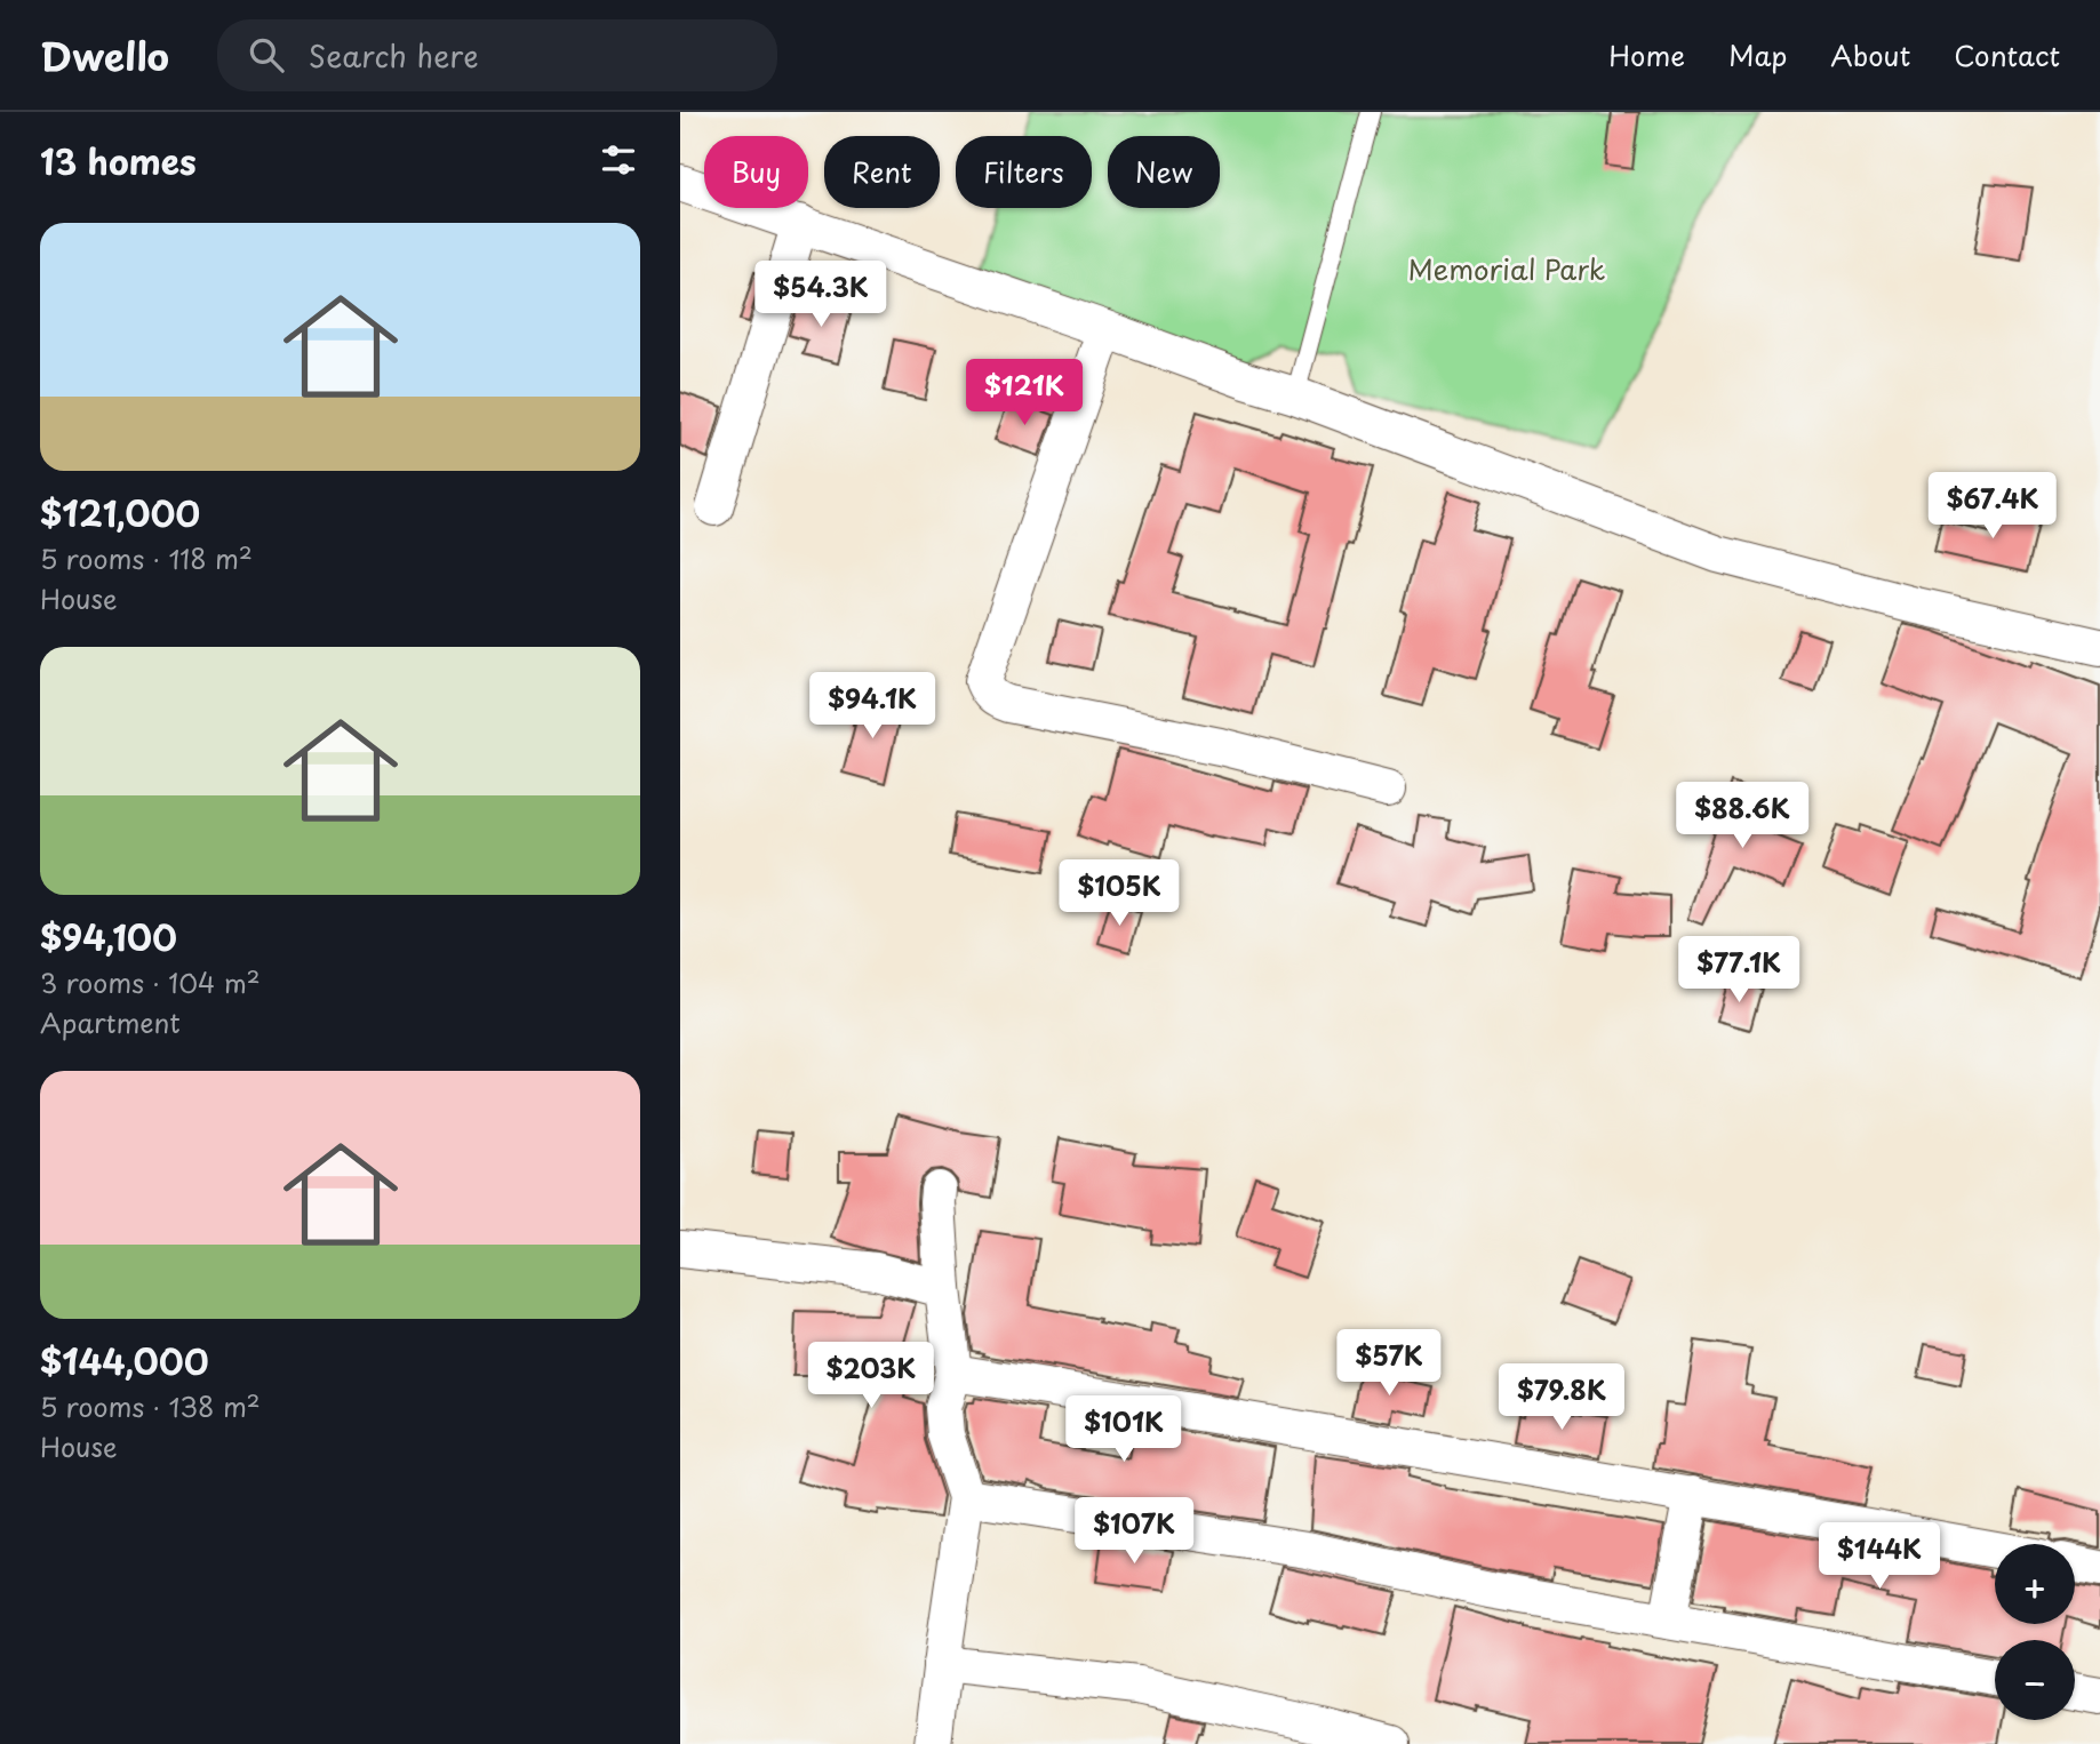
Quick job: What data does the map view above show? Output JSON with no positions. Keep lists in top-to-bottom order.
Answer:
{
  "parks": ["Memorial Park"],
  "page": {
    "header": "Dwello",
    "search": "Search here",
    "nav": [
      "Home",
      "Map",
      "About",
      "Contact"
    ],
    "heading": "13 homes",
    "chip": [
      "Buy",
      "Rent",
      "Filters",
      "New"
    ],
    "list": [
      {
        "name": "$121,000",
        "note": "5 rooms · 118 m² · House"
      },
      {
        "name": "$94,100",
        "note": "3 rooms · 104 m² · Apartment"
      },
      {
        "name": "$144,000",
        "note": "5 rooms · 138 m² · House"
      }
    ],
    "price": [
      "$54.3K",
      "$121K",
      "$67.4K",
      "$94.1K",
      "$88.6K",
      "$105K",
      "$77.1K",
      "$57K",
      "$203K",
      "$79.8K",
      "$101K",
      "$107K",
      "$144K"
    ],
    "map_buttons": ["+", "−"]
  }
}
